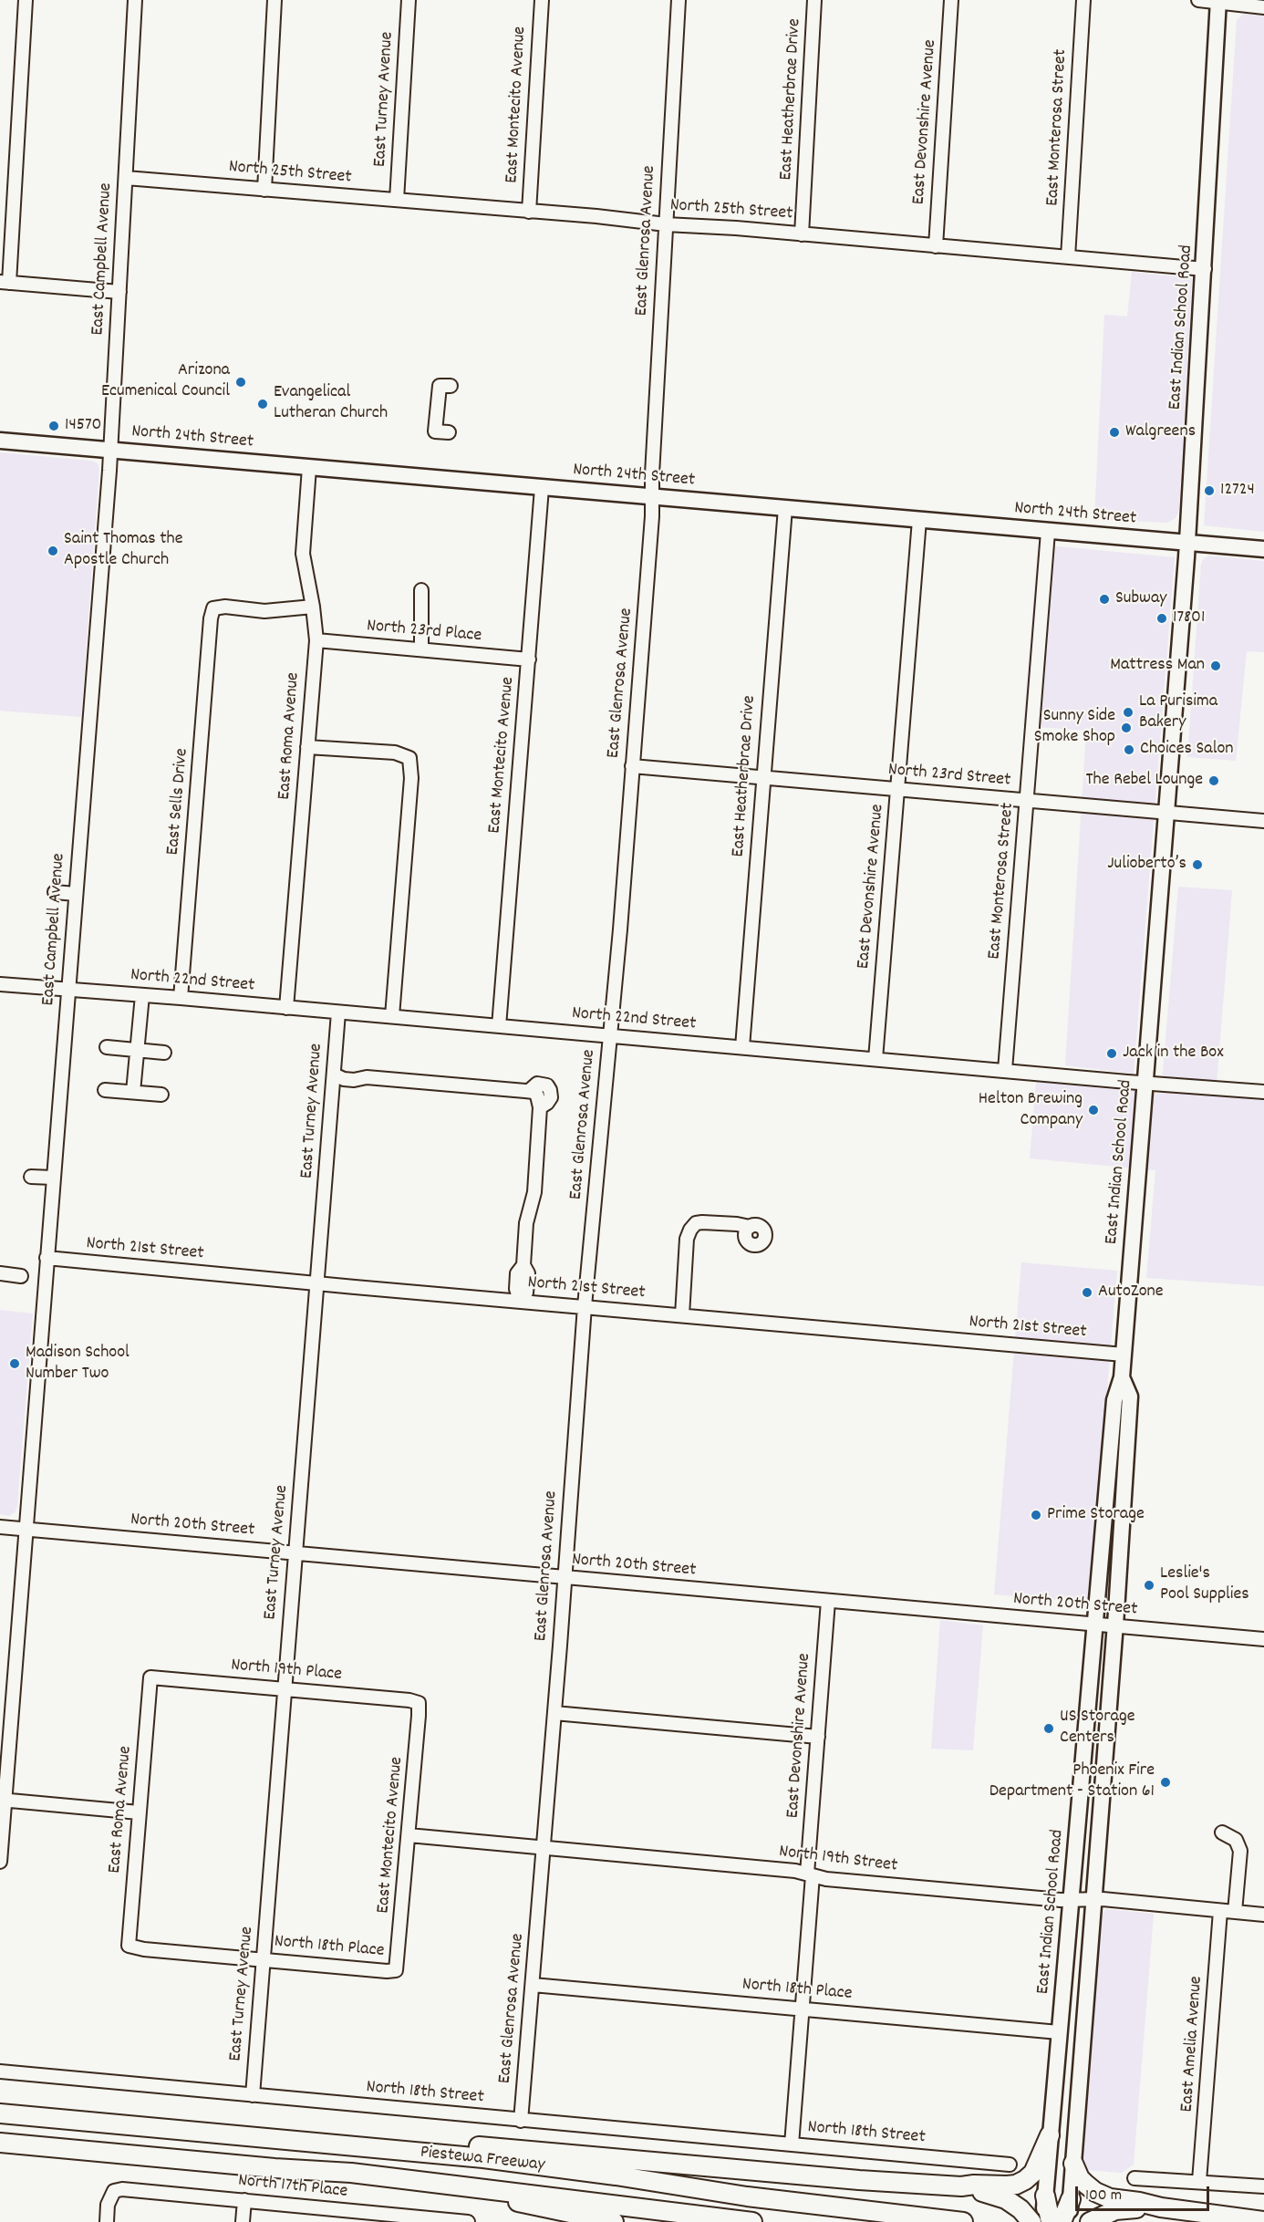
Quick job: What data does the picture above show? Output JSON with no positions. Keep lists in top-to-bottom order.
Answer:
{
  "streets": {
    "highway": ["Piestewa Freeway"],
    "main road": ["East Indian School Road", "North 24th Street"],
    "street": [
      "East Turney Avenue",
      "East Heatherbrae Drive",
      "East Montecito Avenue",
      "East Devonshire Avenue",
      "East Monterosa Street",
      "North 25th Street",
      "East Glenrosa Avenue",
      "East Campbell Avenue",
      "North 23rd Place",
      "East Roma Avenue",
      "North 23rd Street",
      "East Sells Drive",
      "North 22nd Street",
      "North 21st Street",
      "North 20th Street",
      "North 19th Place",
      "North 19th Street",
      "North 18th Place",
      "East Amelia Avenue",
      "North 18th Street",
      "North 17th Place"
    ]
  },
  "crossings": [
    ["East Turney Avenue", "North 25th Street"],
    ["East Turney Avenue", "North 22nd Street"],
    ["East Turney Avenue", "North 21st Street"],
    ["East Turney Avenue", "North 20th Street"],
    ["East Turney Avenue", "North 19th Place"],
    ["East Turney Avenue", "North 18th Place"],
    ["East Turney Avenue", "North 18th Street"],
    ["East Heatherbrae Drive", "North 25th Street"],
    ["East Heatherbrae Drive", "North 24th Street"],
    ["East Heatherbrae Drive", "North 23rd Street"],
    ["East Heatherbrae Drive", "North 22nd Street"],
    ["East Montecito Avenue", "North 25th Street"],
    ["East Montecito Avenue", "North 24th Street"],
    ["East Montecito Avenue", "North 23rd Place"],
    ["East Montecito Avenue", "North 22nd Street"],
    ["East Montecito Avenue", "North 19th Place"],
    ["East Montecito Avenue", "North 19th Street"],
    ["East Montecito Avenue", "North 18th Place"],
    ["East Devonshire Avenue", "North 25th Street"],
    ["East Devonshire Avenue", "North 24th Street"],
    ["East Devonshire Avenue", "North 23rd Street"],
    ["East Devonshire Avenue", "North 22nd Street"],
    ["East Devonshire Avenue", "North 20th Street"],
    ["East Devonshire Avenue", "North 19th Street"],
    ["East Devonshire Avenue", "North 18th Place"],
    ["East Devonshire Avenue", "North 18th Street"],
    ["East Monterosa Street", "North 25th Street"],
    ["East Monterosa Street", "North 24th Street"],
    ["East Monterosa Street", "North 23rd Street"],
    ["East Monterosa Street", "North 22nd Street"],
    ["North 25th Street", "East Glenrosa Avenue"],
    ["North 25th Street", "East Campbell Avenue"],
    ["North 25th Street", "East Indian School Road"],
    ["East Glenrosa Avenue", "North 24th Street"],
    ["East Glenrosa Avenue", "North 23rd Street"],
    ["East Glenrosa Avenue", "North 22nd Street"],
    ["East Glenrosa Avenue", "North 21st Street"],
    ["East Glenrosa Avenue", "North 20th Street"],
    ["East Glenrosa Avenue", "North 19th Street"],
    ["East Glenrosa Avenue", "North 18th Place"],
    ["East Glenrosa Avenue", "North 18th Street"],
    ["East Campbell Avenue", "North 24th Street"],
    ["East Campbell Avenue", "North 22nd Street"],
    ["East Campbell Avenue", "North 21st Street"],
    ["East Campbell Avenue", "North 20th Street"],
    ["East Indian School Road", "North 24th Street"],
    ["East Indian School Road", "North 23rd Street"],
    ["East Indian School Road", "North 22nd Street"],
    ["East Indian School Road", "North 21st Street"],
    ["East Indian School Road", "North 20th Street"],
    ["East Indian School Road", "North 19th Street"],
    ["East Indian School Road", "North 18th Place"],
    ["North 24th Street", "East Roma Avenue"],
    ["North 23rd Place", "East Roma Avenue"],
    ["East Roma Avenue", "East Sells Drive"],
    ["East Roma Avenue", "North 22nd Street"],
    ["East Roma Avenue", "North 19th Place"],
    ["East Roma Avenue", "North 18th Place"],
    ["East Sells Drive", "North 22nd Street"],
    ["North 19th Street", "East Amelia Avenue"]
  ],
  "places": [
    "Arizona Ecumenical Council",
    "Evangelical Lutheran Church",
    "14570",
    "Walgreens",
    "12724",
    "Saint Thomas the Apostle Church",
    "Subway",
    "17801",
    "Mattress Man",
    "La Purisima Bakery",
    "Sunny Side Smoke Shop",
    "Choices Salon",
    "The Rebel Lounge",
    "Julioberto’s",
    "Jack in the Box",
    "Helton Brewing Company",
    "AutoZone",
    "Madison School Number Two",
    "Prime Storage",
    "Leslie's Pool Supplies",
    "US Storage Centers",
    "Phoenix Fire Department - Station 61"
  ],
  "scale_bar": "100 m"
}
